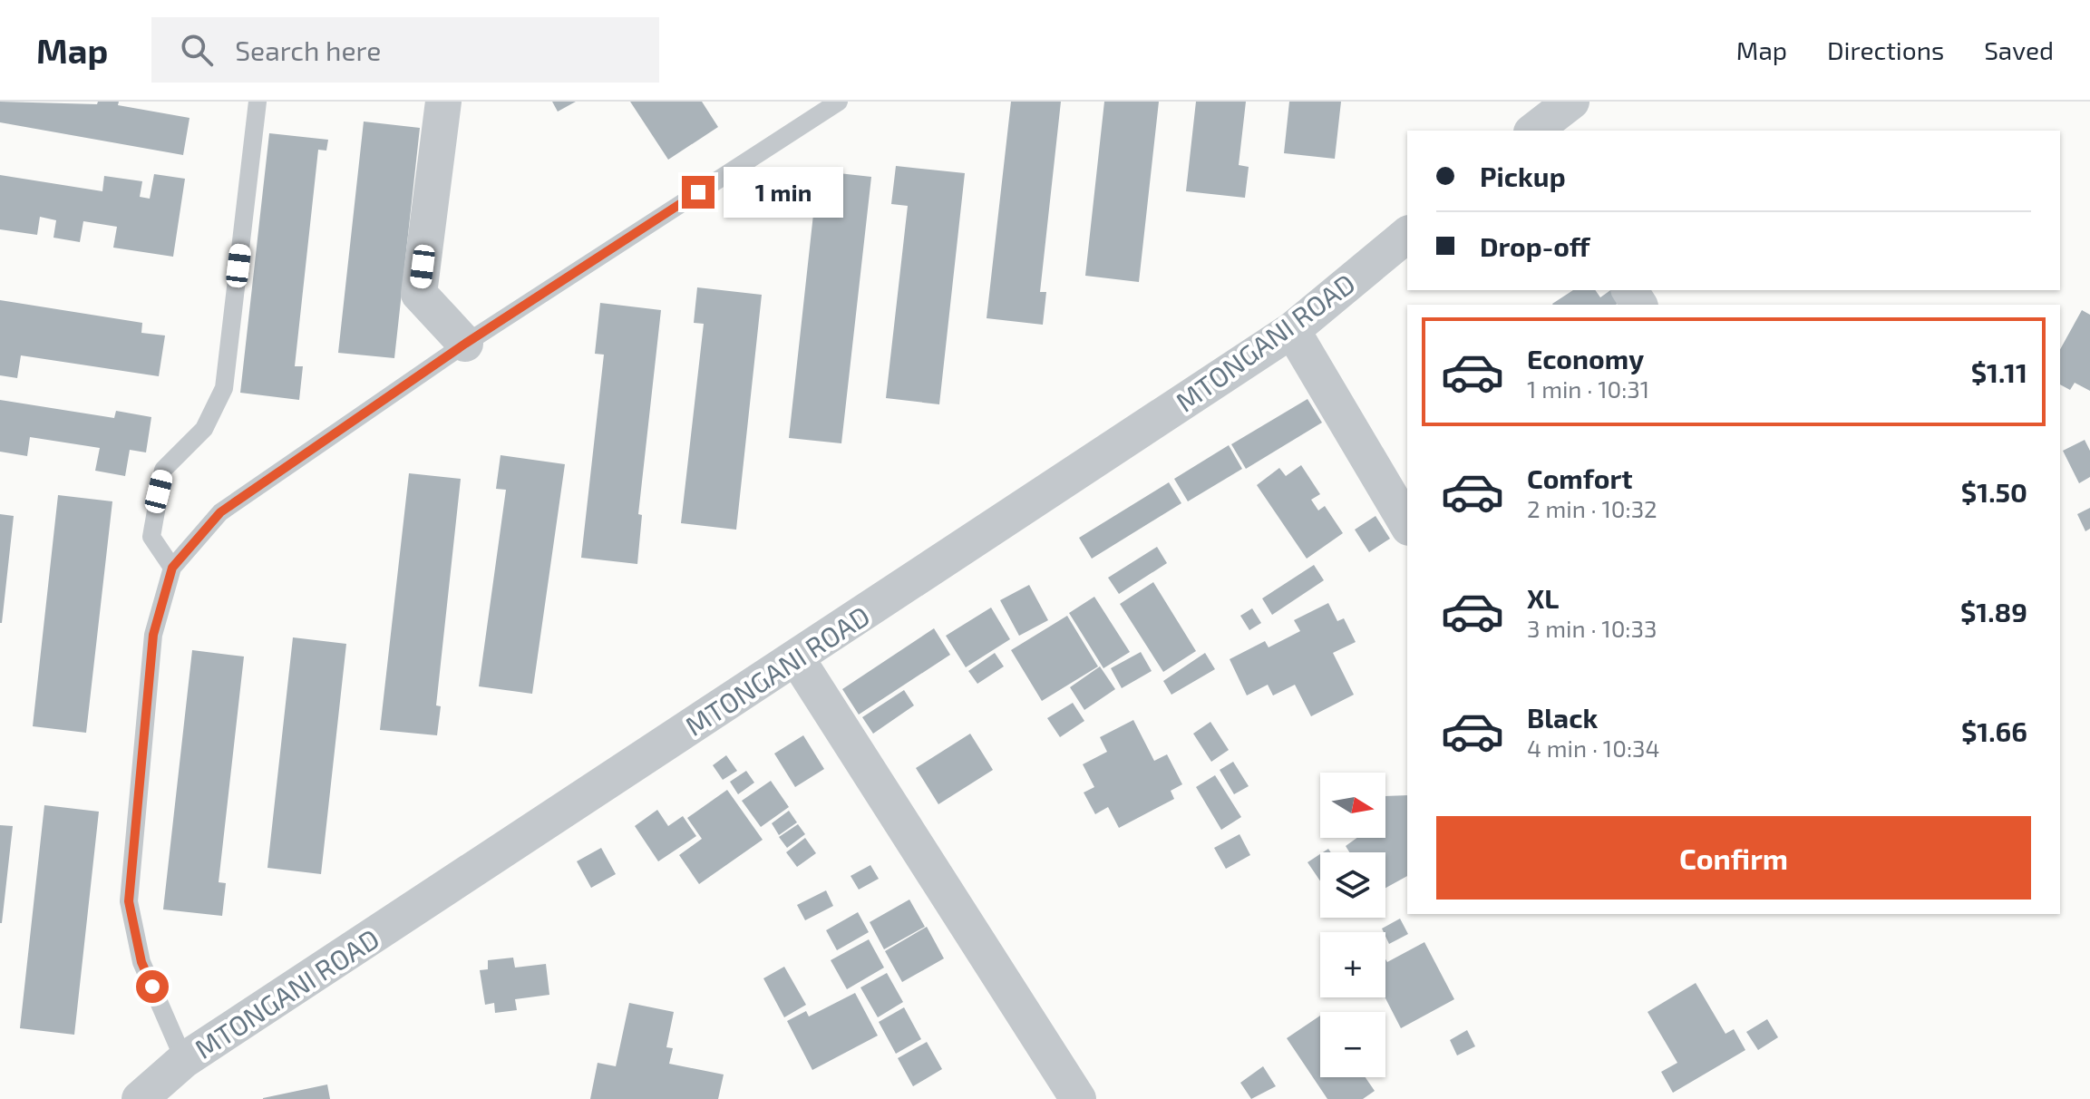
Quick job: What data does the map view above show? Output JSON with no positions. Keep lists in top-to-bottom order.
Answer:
{
  "streets": {
    "street": ["MTONGANI ROAD"]
  },
  "north": "right",
  "page": {
    "header": "Map",
    "search": "Search here",
    "nav": ["Map", "Directions", "Saved"],
    "banner": ["Pickup", "Drop-off"],
    "bubble": "1 min",
    "list": [
      {
        "name": "Economy",
        "note": "1 min · 10:31",
        "value": "$1.11"
      },
      {
        "name": "Comfort",
        "note": "2 min · 10:32",
        "value": "$1.50"
      },
      {
        "name": "XL",
        "note": "3 min · 10:33",
        "value": "$1.89"
      },
      {
        "name": "Black",
        "note": "4 min · 10:34",
        "value": "$1.66"
      }
    ],
    "map_buttons": ["+", "−"],
    "buttons": "Confirm"
  }
}
